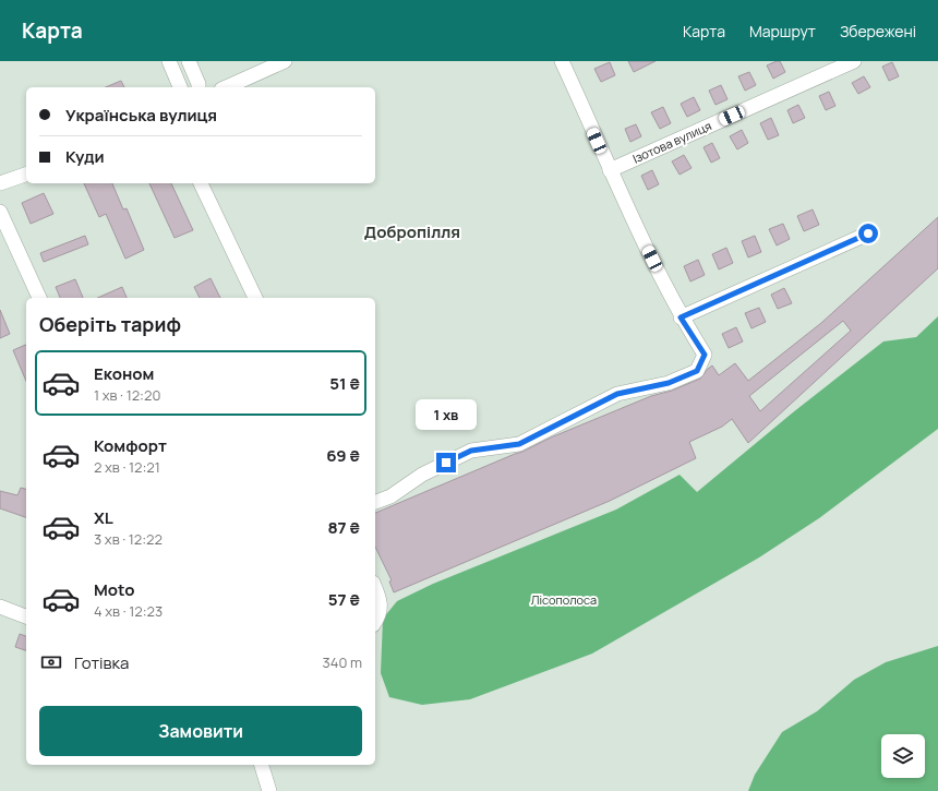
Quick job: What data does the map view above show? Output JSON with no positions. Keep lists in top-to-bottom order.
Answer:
{
  "streets": {
    "street": ["Ізотова вулиця"]
  },
  "districts": ["Добропілля"],
  "parks": ["Лісополоса"],
  "page": {
    "header": "Карта",
    "nav": ["Карта", "Маршрут", "Збережені"],
    "banner": ["Українська вулиця", "Куди"],
    "heading": "Оберіть тариф",
    "list": [
      {
        "name": "Економ",
        "note": "1 хв · 12:20",
        "value": "51 ₴"
      },
      {
        "name": "Комфорт",
        "note": "2 хв · 12:21",
        "value": "69 ₴"
      },
      {
        "name": "XL",
        "note": "3 хв · 12:22",
        "value": "87 ₴"
      },
      {
        "name": "Moto",
        "note": "4 хв · 12:23",
        "value": "57 ₴"
      }
    ],
    "bubble": "1 хв",
    "pay": ["Готівка", "340 m"],
    "buttons": "Замовити"
  }
}
